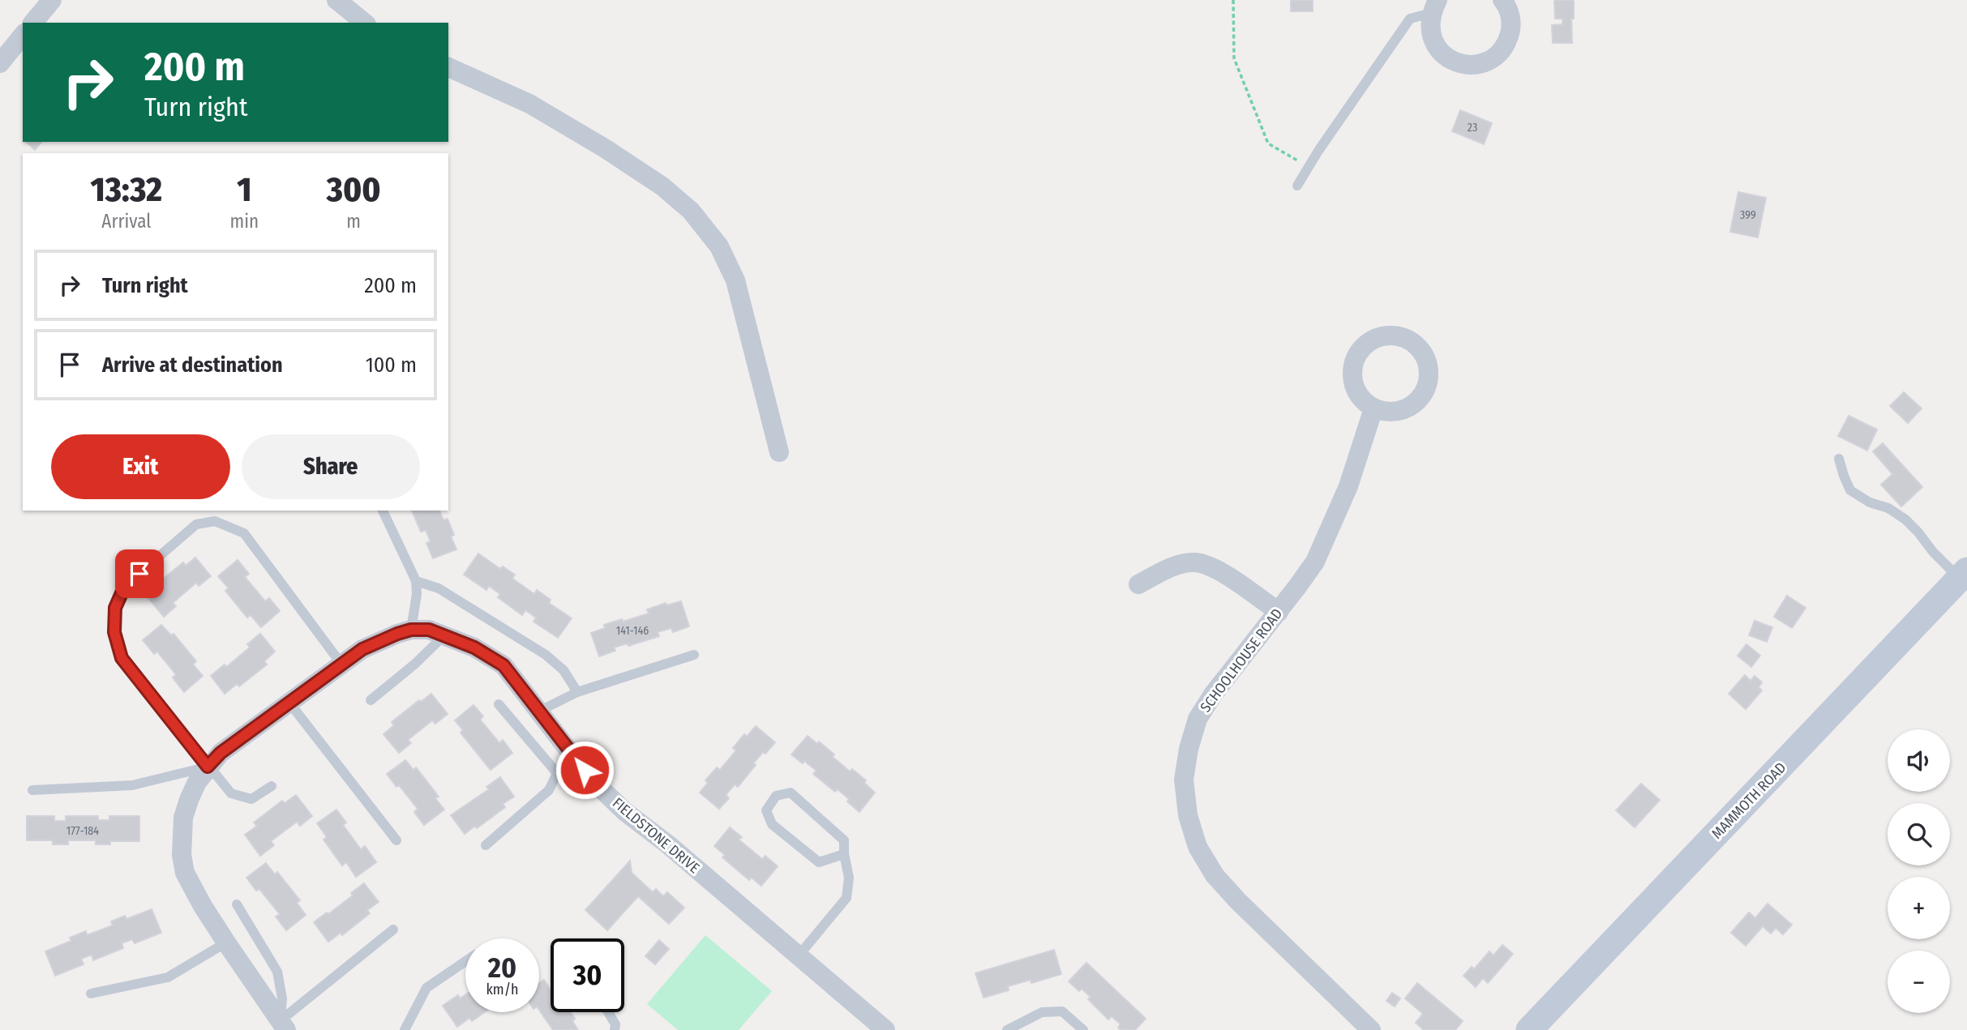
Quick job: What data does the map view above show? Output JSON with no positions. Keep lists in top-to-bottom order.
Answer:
{
  "streets": {
    "main road": ["MAMMOTH ROAD"],
    "street": ["SCHOOLHOUSE ROAD", "FIELDSTONE DRIVE"]
  },
  "house_numbers": [
    "23",
    "399",
    "141-146",
    "177-184"
  ],
  "page": {
    "turn": ["200 m", "Turn right"],
    "eta": [
      "13:32",
      "Arrival",
      "1",
      "min",
      "300",
      "m"
    ],
    "list": [
      {
        "name": "Turn right",
        "value": "200 m"
      },
      {
        "name": "Arrive at destination",
        "value": "100 m"
      }
    ],
    "buttons": ["Exit", "Share"],
    "map_buttons": ["+", "−"],
    "speed": "20 km/h",
    "limit": "30"
  }
}
